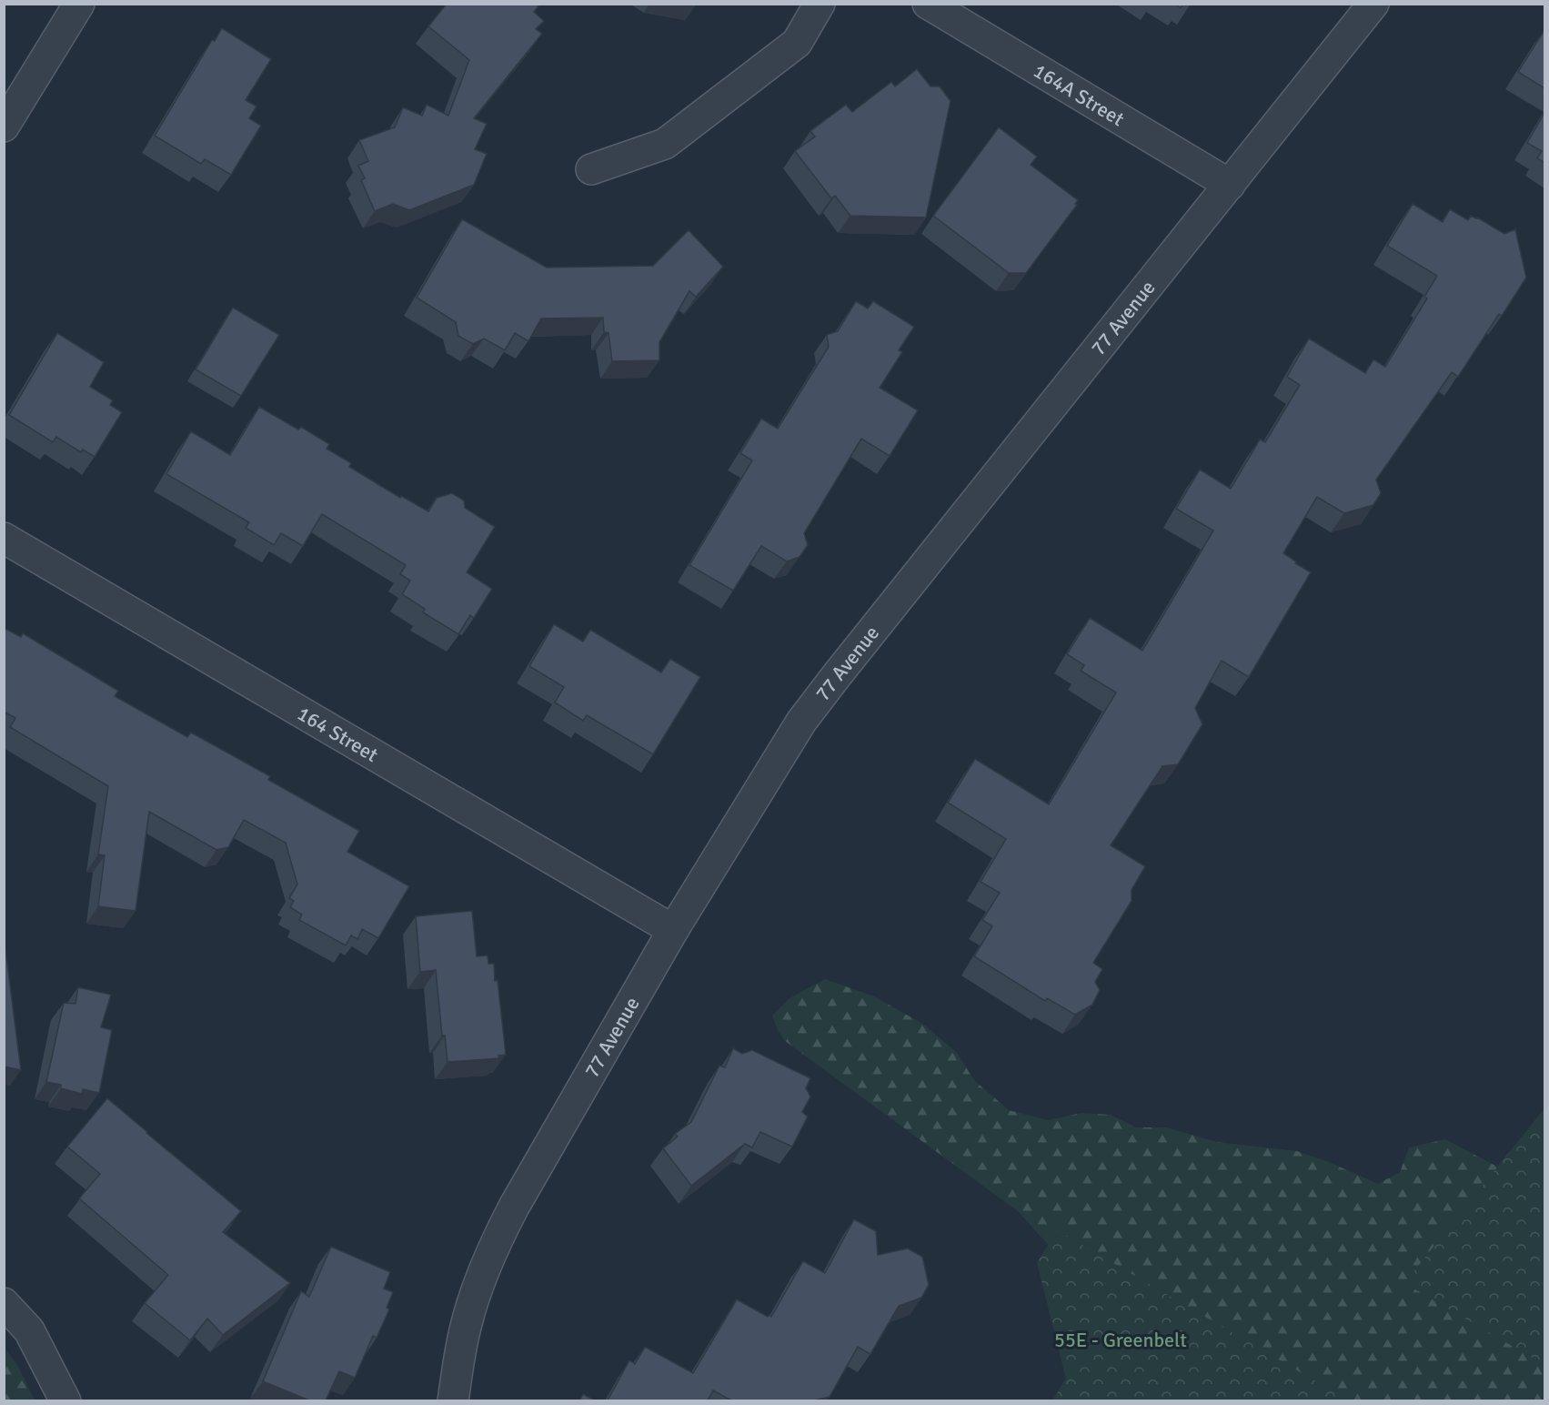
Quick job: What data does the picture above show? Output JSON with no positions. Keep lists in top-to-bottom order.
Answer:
{
  "streets": {
    "street": ["164A Street", "77 Avenue", "164 Street"]
  },
  "crossings": [
    ["164A Street", "77 Avenue"],
    ["77 Avenue", "164 Street"]
  ],
  "parks": ["55E - Greenbelt"]
}
